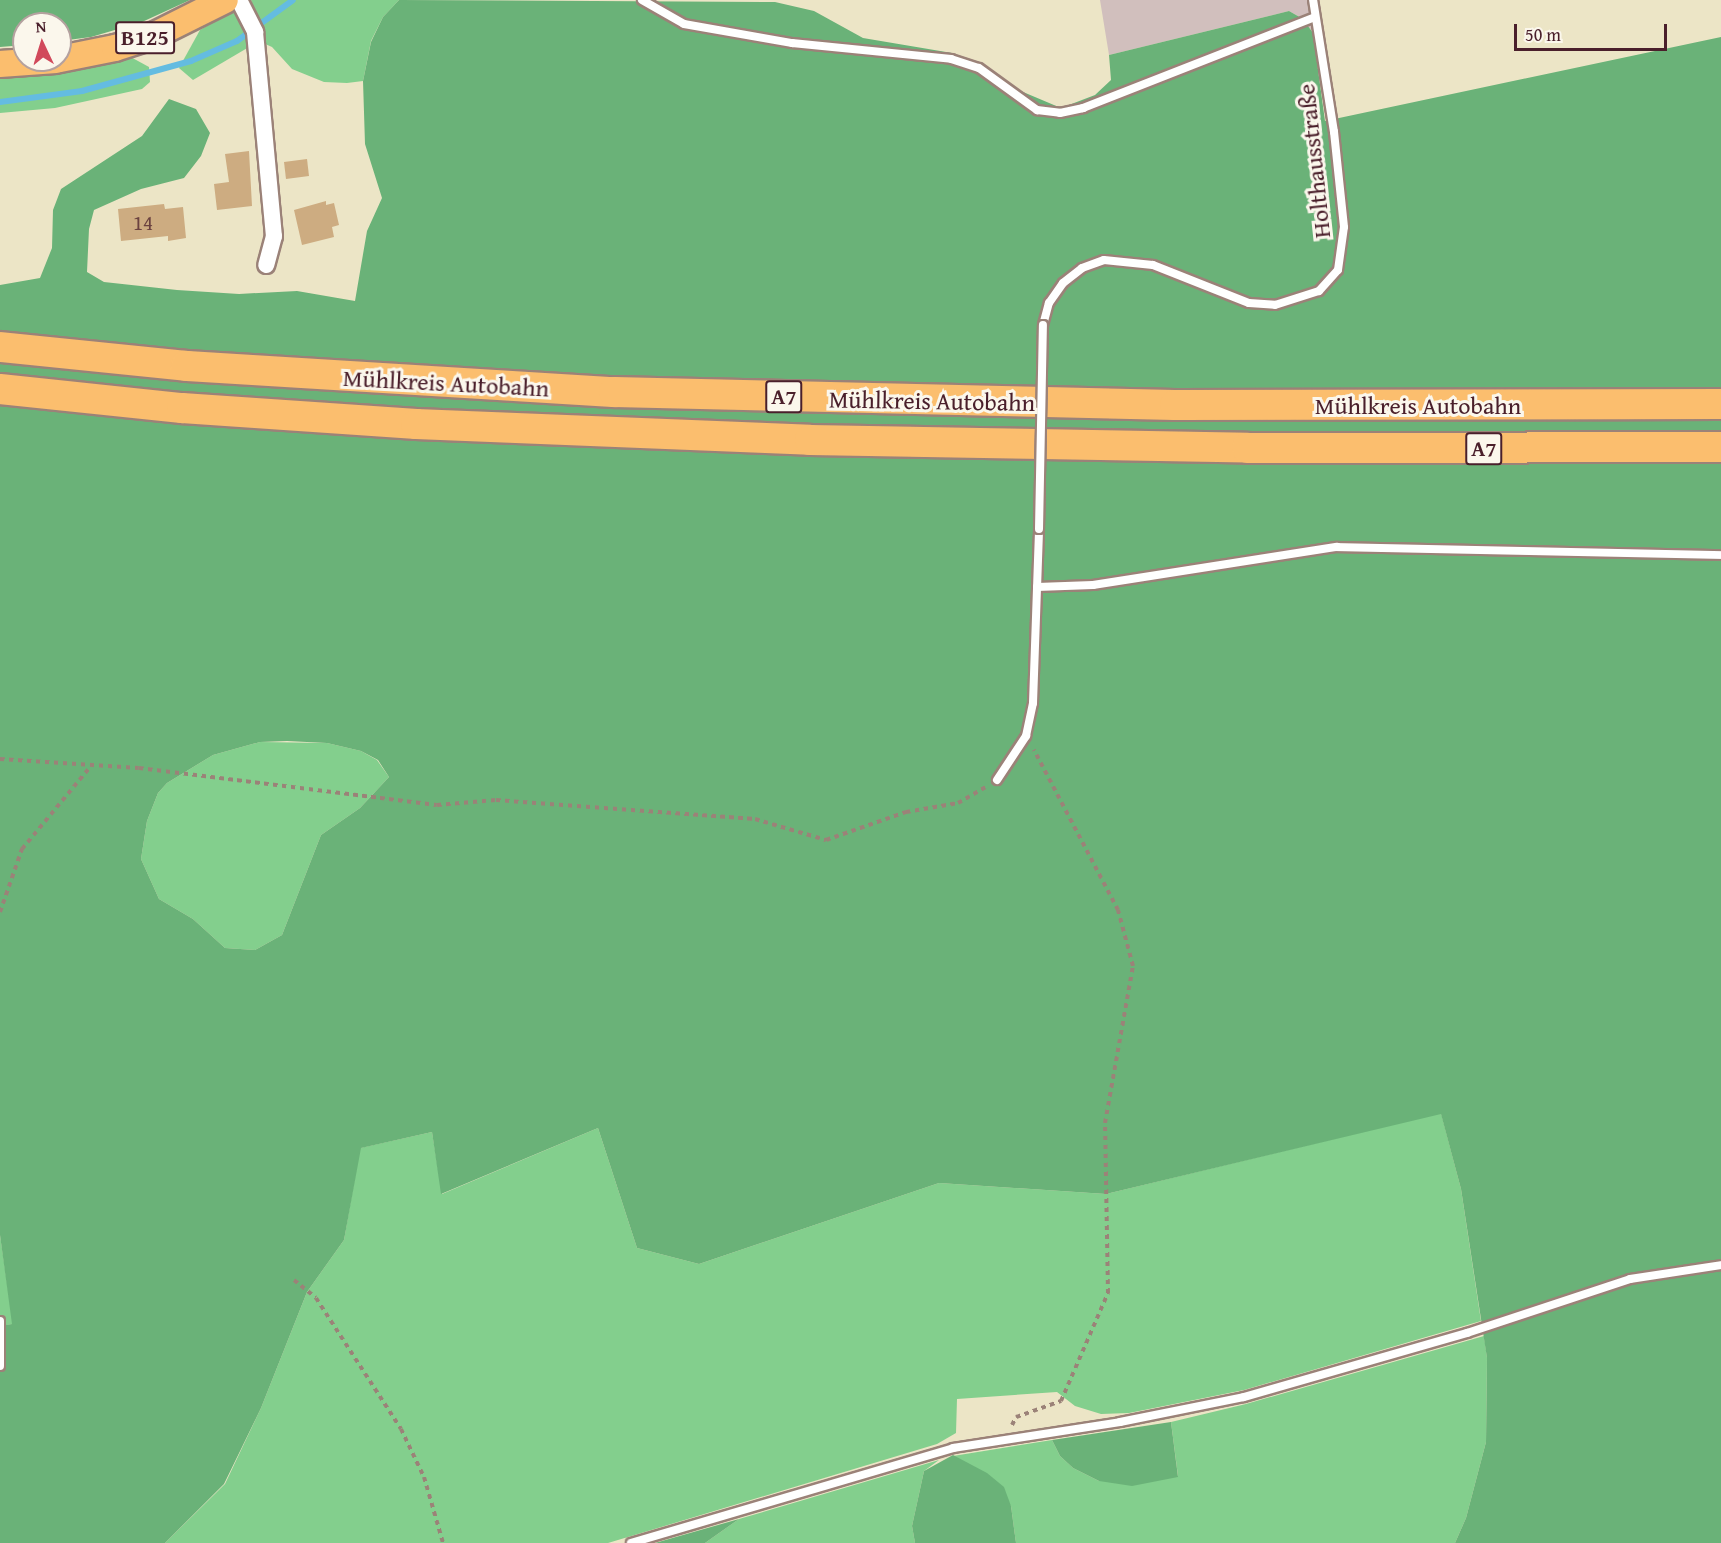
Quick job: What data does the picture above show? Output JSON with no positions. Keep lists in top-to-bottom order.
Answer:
{
  "streets": {
    "highway": ["Mühlkreis Autobahn", "A7"],
    "main road": ["B125"],
    "lane": ["Holthausstraße"]
  },
  "house_numbers": ["14"],
  "scale_bar": "50 m",
  "north": "top"
}
